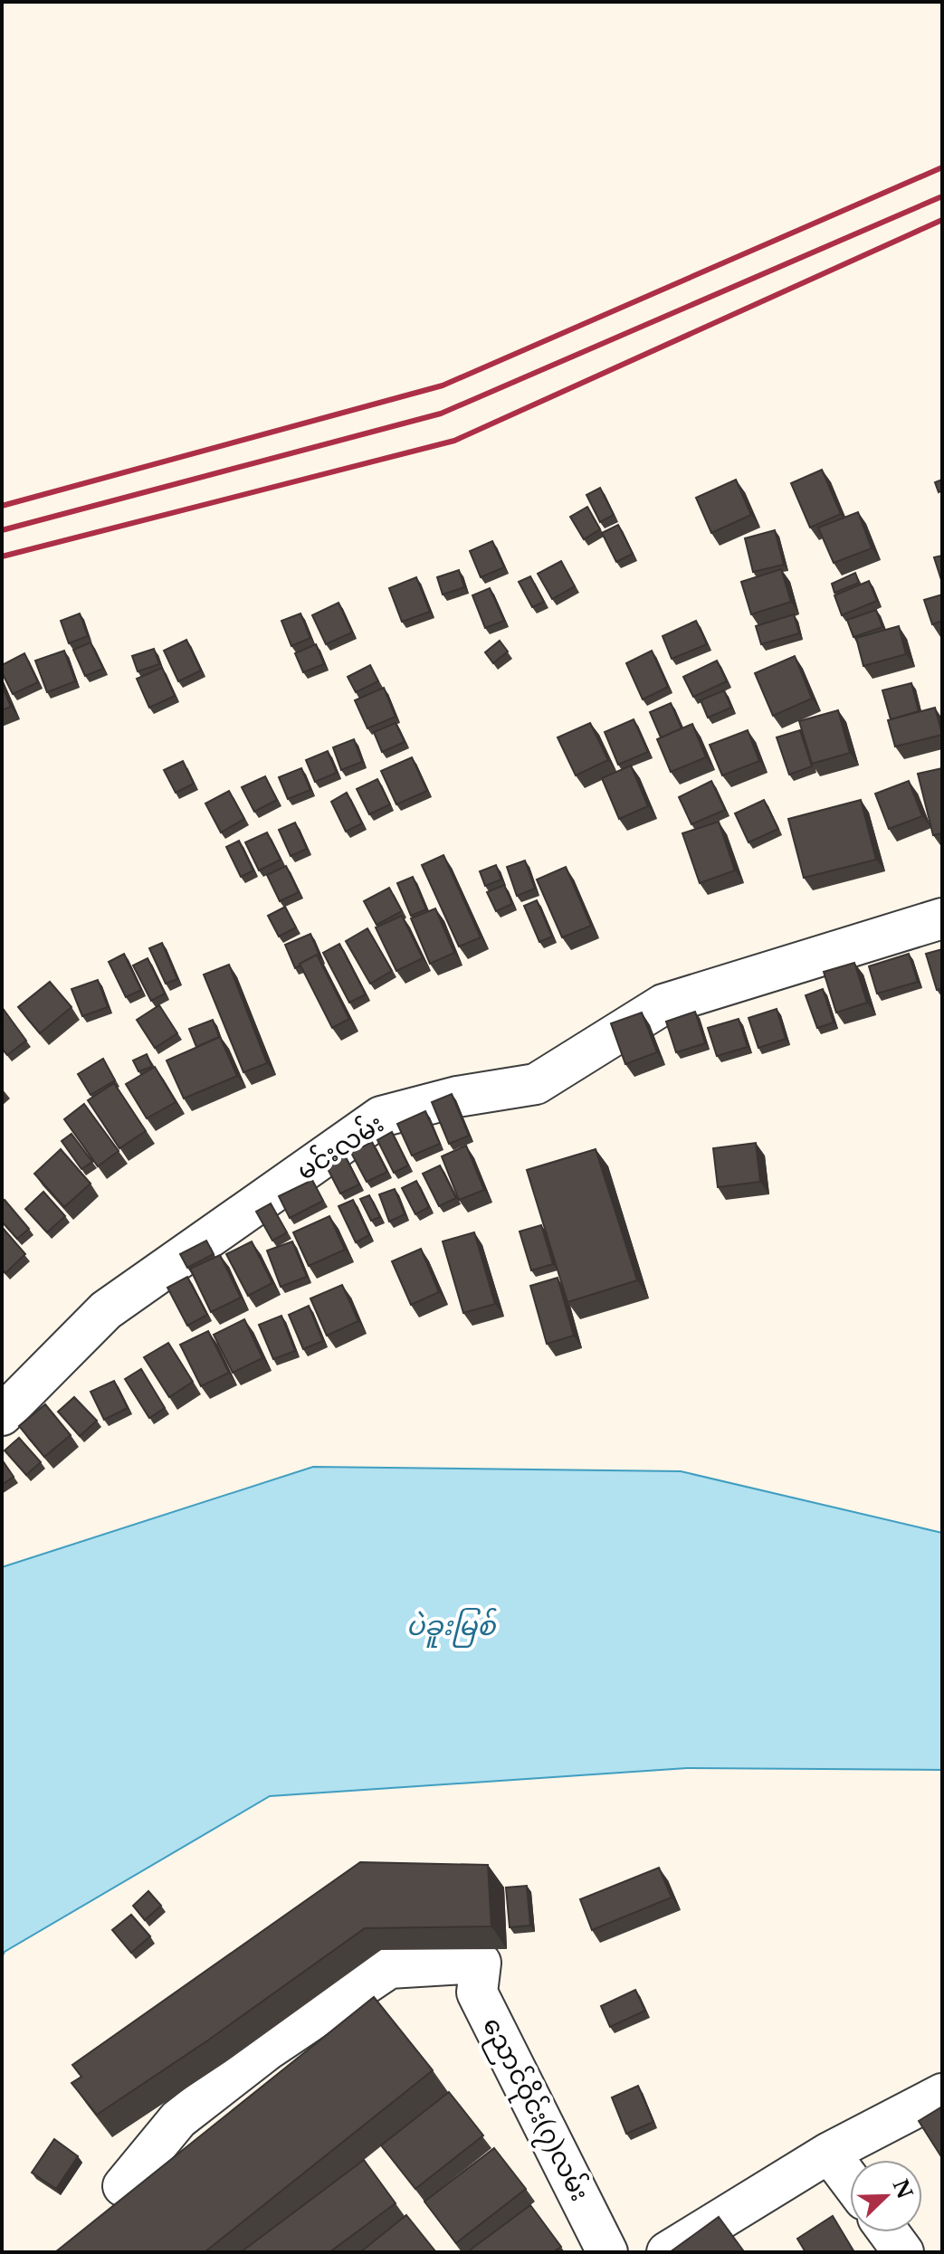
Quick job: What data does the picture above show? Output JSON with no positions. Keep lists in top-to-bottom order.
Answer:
{
  "streets": {
    "street": ["မင်းလမ်း", "ညောင်ဝိုင်း(၇)လမ်း"]
  },
  "water": ["ပဲခူးမြစ်"],
  "north": "top right"
}
